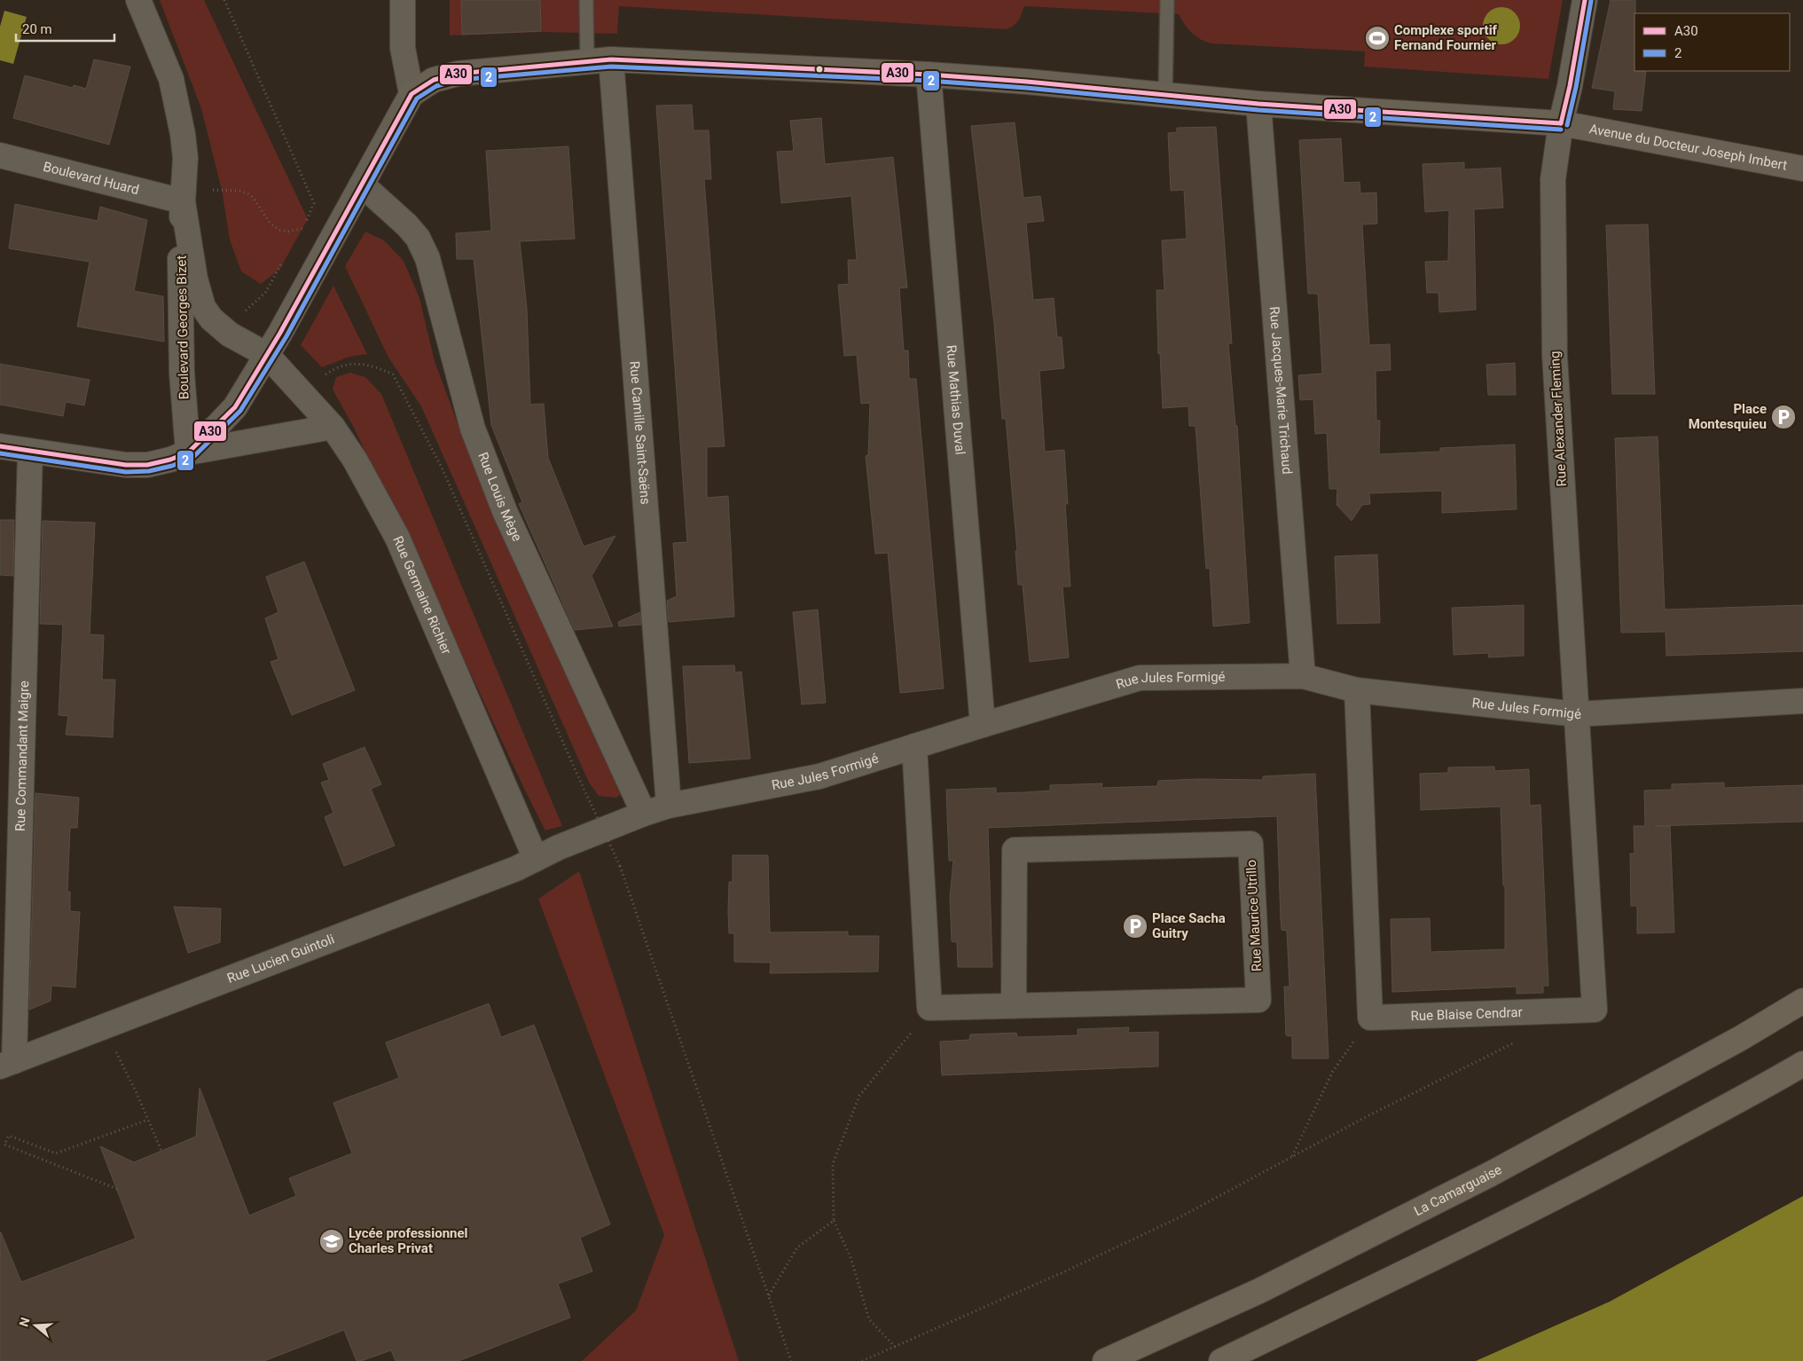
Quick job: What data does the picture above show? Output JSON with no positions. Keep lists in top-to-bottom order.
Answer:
{
  "streets": {
    "highway": ["La Camarguaise"],
    "street": [
      "Avenue du Docteur Joseph Imbert",
      "Boulevard Huard",
      "Boulevard Georges Bizet",
      "Rue Jacques-Marie Trichaud",
      "Rue Mathias Duval",
      "Rue Alexander Fleming",
      "Rue Camille Saint-Saëns",
      "Rue Louis Mège",
      "Rue Germaine Richier",
      "Rue Jules Formigé",
      "Rue Commandant Maigre",
      "Rue Maurice Utrillo",
      "Rue Lucien Guintoli",
      "Rue Blaise Cendrar"
    ]
  },
  "crossings": [
    ["Avenue du Docteur Joseph Imbert", "Rue Jacques-Marie Trichaud"],
    ["Avenue du Docteur Joseph Imbert", "Rue Mathias Duval"],
    ["Avenue du Docteur Joseph Imbert", "Rue Alexander Fleming"],
    ["Avenue du Docteur Joseph Imbert", "Rue Camille Saint-Saëns"],
    ["Boulevard Huard", "Boulevard Georges Bizet"],
    ["Boulevard Georges Bizet", "Rue Germaine Richier"],
    ["Rue Jacques-Marie Trichaud", "Rue Jules Formigé"],
    ["Rue Mathias Duval", "Rue Jules Formigé"],
    ["Rue Alexander Fleming", "Rue Jules Formigé"],
    ["Rue Alexander Fleming", "Rue Blaise Cendrar"],
    ["Rue Camille Saint-Saëns", "Rue Jules Formigé"],
    ["Rue Louis Mège", "Rue Jules Formigé"],
    ["Rue Germaine Richier", "Rue Lucien Guintoli"],
    ["Rue Jules Formigé", "Rue Lucien Guintoli"],
    ["Rue Jules Formigé", "Rue Blaise Cendrar"],
    ["Rue Commandant Maigre", "Rue Lucien Guintoli"]
  ],
  "places": {
    "sports": ["Complexe sportif Fernand Fournier"],
    "parking": ["Place Montesquieu", "Place Sacha Guitry"],
    "school or university": ["Lycée professionnel Charles Privat"]
  },
  "lines": ["transit line A30", "transit line 2"],
  "legend": ["A30", "2"],
  "scale_bar": "20 m",
  "north": "left"
}
